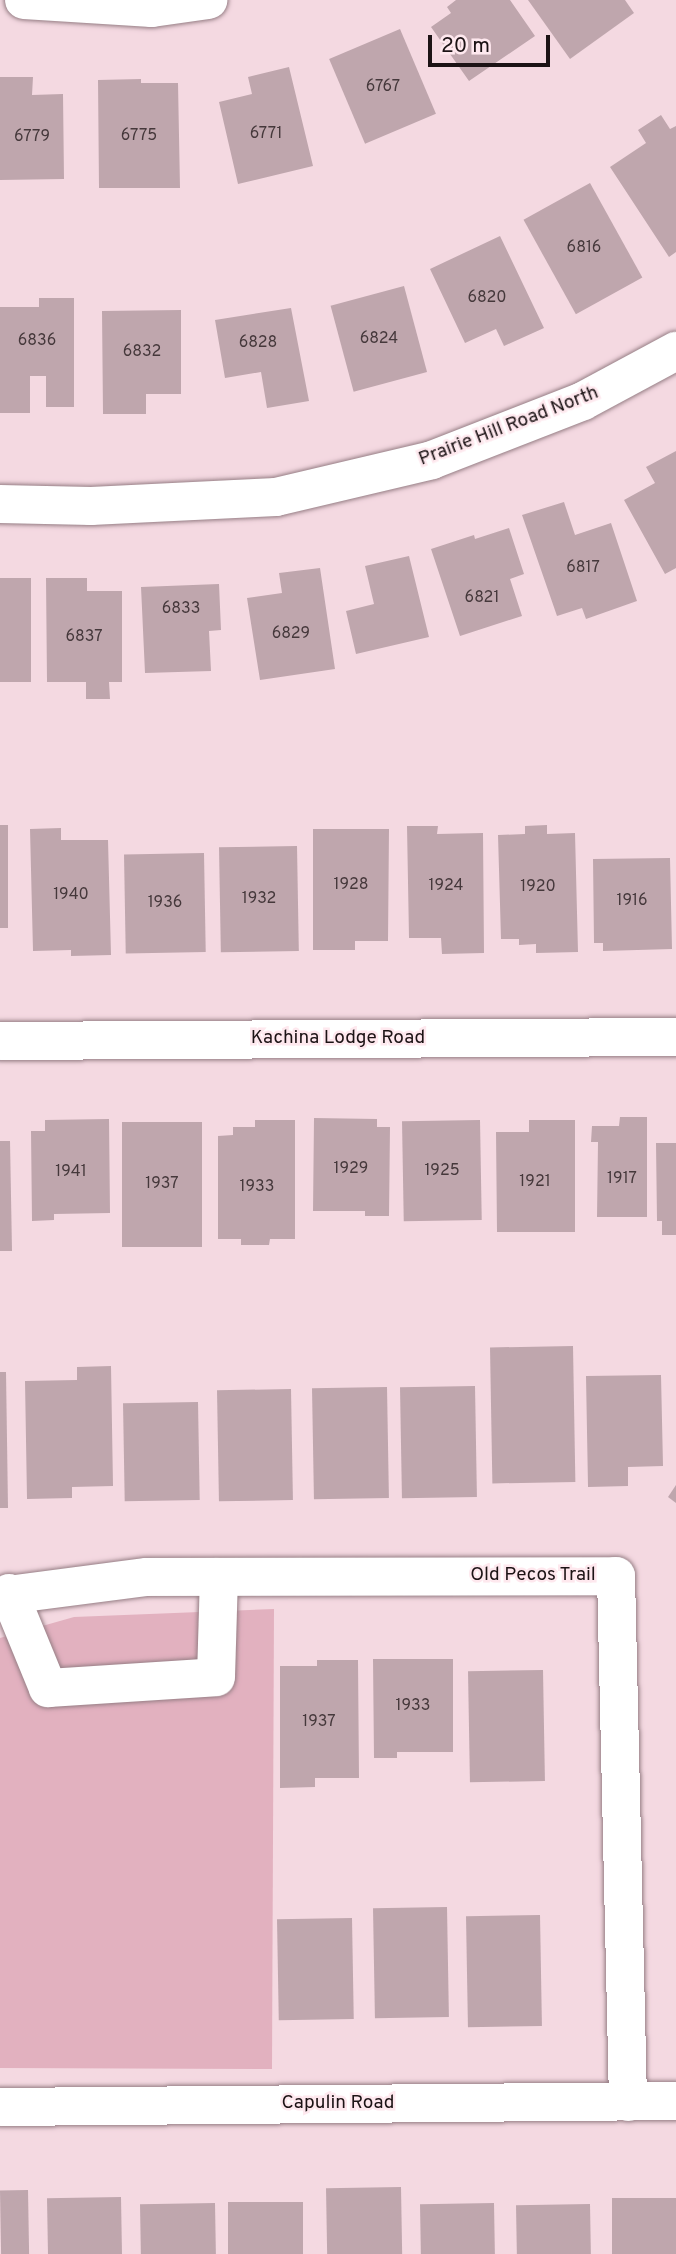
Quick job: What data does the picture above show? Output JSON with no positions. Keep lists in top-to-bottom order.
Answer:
{
  "streets": {
    "street": [
      "Prairie Hill Road North",
      "Kachina Lodge Road",
      "Old Pecos Trail",
      "Capulin Road"
    ]
  },
  "crossings": [
    ["Old Pecos Trail", "Capulin Road"]
  ],
  "house_numbers": [
    "6767",
    "6771",
    "6775",
    "6779",
    "6816",
    "6820",
    "6824",
    "6836",
    "6828",
    "6832",
    "6817",
    "6821",
    "6833",
    "6829",
    "6837",
    "1928",
    "1924",
    "1920",
    "1940",
    "1932",
    "1916",
    "1936",
    "1929",
    "1925",
    "1941",
    "1917",
    "1921",
    "1937",
    "1933",
    "1933",
    "1937"
  ],
  "scale_bar": "20 m"
}
